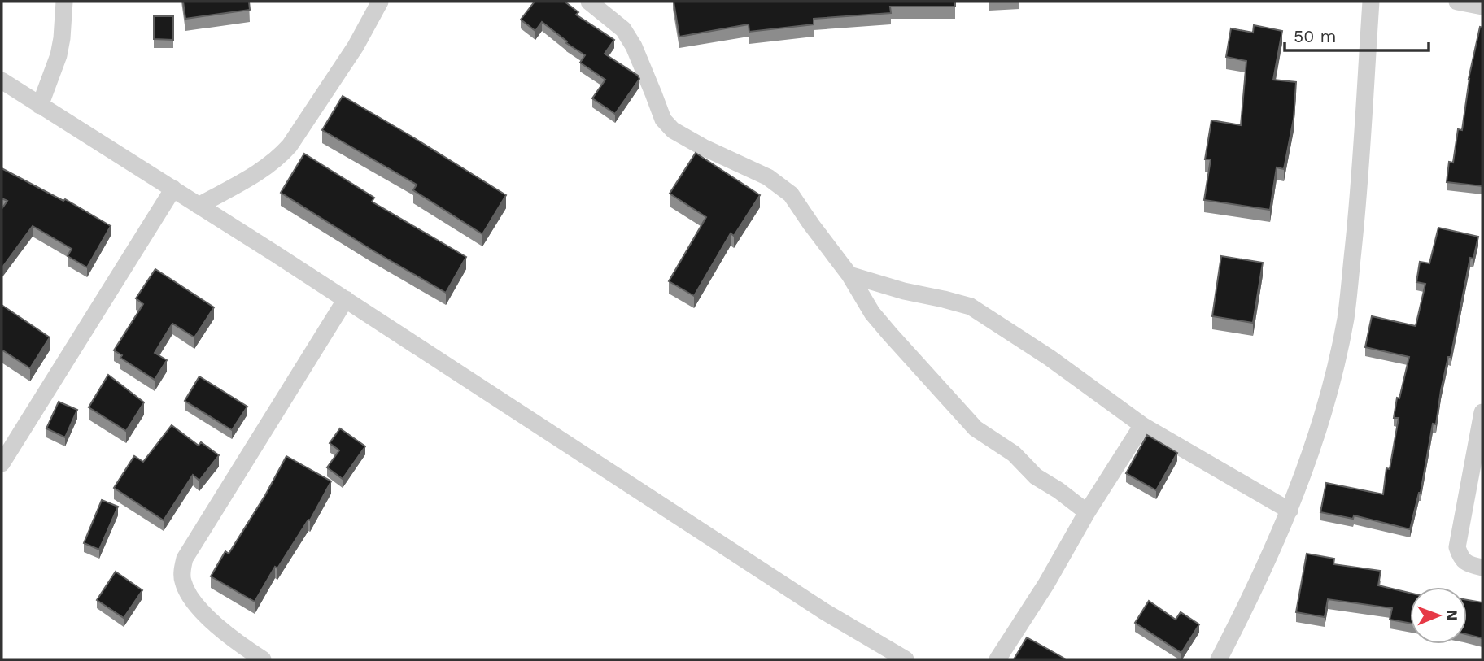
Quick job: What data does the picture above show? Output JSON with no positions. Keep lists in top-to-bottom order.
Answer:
{
  "scale_bar": "50 m",
  "north": "right"
}
